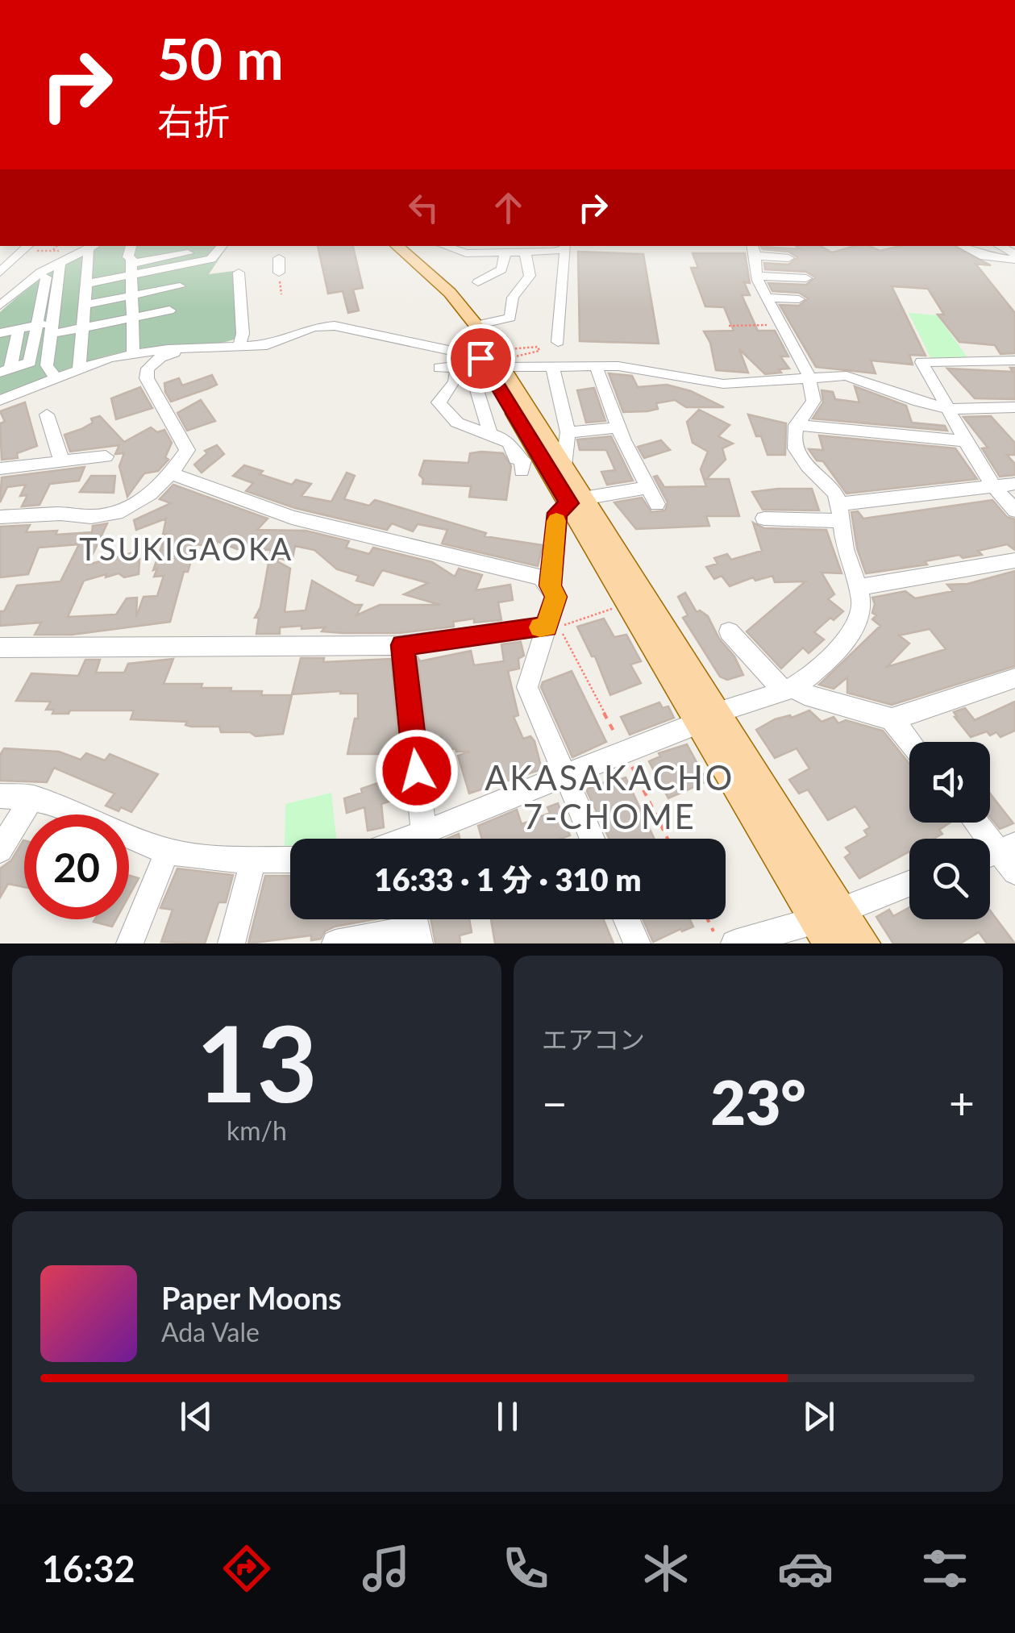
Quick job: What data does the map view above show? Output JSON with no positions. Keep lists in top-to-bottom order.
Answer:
{
  "districts": ["TSUKIGAOKA", "AKASAKACHO 7-CHOME"],
  "page": {
    "turn": ["50 m", "右折"],
    "limit": "20",
    "trip": "16:33 · 1 分 · 310 m",
    "tile": [
      ["13", "km/h"],
      "エアコン"
    ],
    "heat": ["−", "23°", "+"],
    "song": ["Paper Moons", "Ada Vale"],
    "tabs": "16:32"
  }
}
